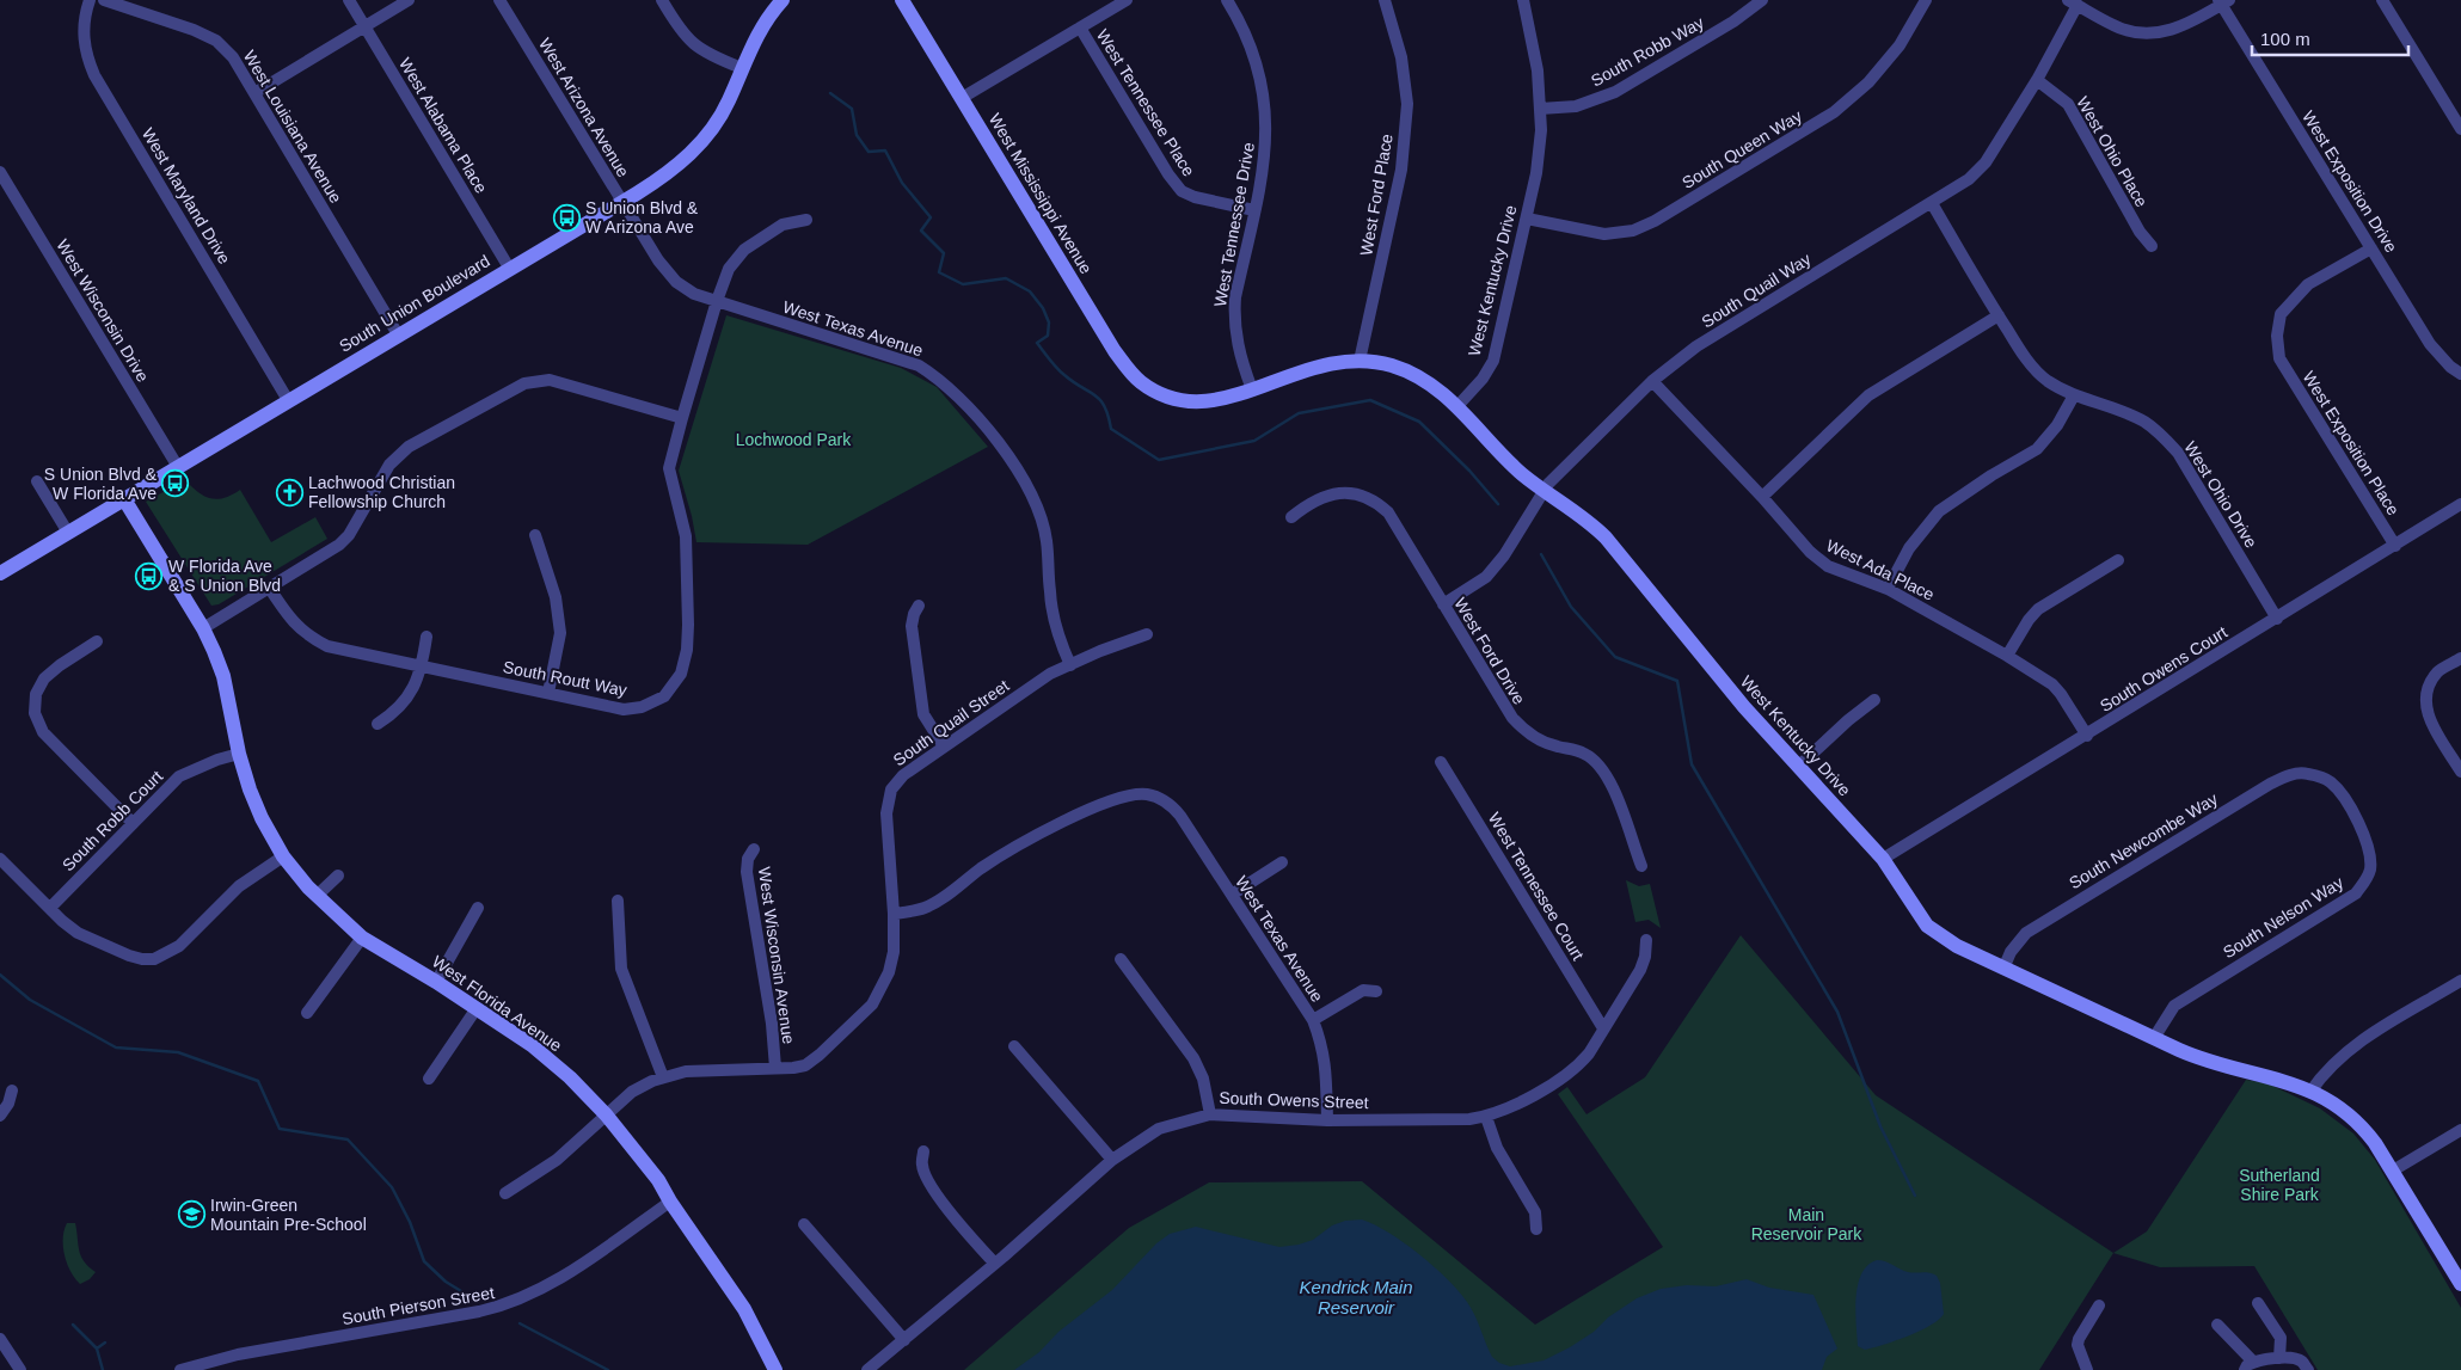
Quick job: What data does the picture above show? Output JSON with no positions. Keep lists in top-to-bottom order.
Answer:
{
  "streets": {
    "street": [
      "South Robb Way",
      "West Tennessee Place",
      "West Arizona Avenue",
      "West Alabama Place",
      "West Louisiana Avenue",
      "South Queen Way",
      "West Ohio Place",
      "West Exposition Drive",
      "West Mississippi Avenue",
      "West Ford Place",
      "West Maryland Drive",
      "West Tennessee Drive",
      "West Kentucky Drive",
      "South Quail Way",
      "South Union Boulevard",
      "West Wisconsin Drive",
      "West Texas Avenue",
      "West Exposition Place",
      "West Ohio Drive",
      "West Ada Place",
      "West Ford Drive",
      "South Owens Court",
      "South Routt Way",
      "South Quail Street",
      "South Robb Court",
      "South Newcombe Way",
      "West Tennessee Court",
      "South Nelson Way",
      "West Wisconsin Avenue",
      "West Florida Avenue",
      "South Owens Street",
      "South Pierson Street"
    ]
  },
  "crossings": [
    ["South Robb Way", "West Kentucky Drive"],
    ["West Tennessee Place", "West Tennessee Drive"],
    ["West Arizona Avenue", "South Union Boulevard"],
    ["West Arizona Avenue", "West Texas Avenue"],
    ["West Arizona Avenue", "South Routt Way"],
    ["West Alabama Place", "South Union Boulevard"],
    ["West Louisiana Avenue", "South Union Boulevard"],
    ["South Queen Way", "West Kentucky Drive"],
    ["West Ohio Place", "South Quail Way"],
    ["West Exposition Drive", "West Exposition Place"],
    ["West Mississippi Avenue", "West Tennessee Drive"],
    ["West Maryland Drive", "South Union Boulevard"],
    ["West Kentucky Drive", "South Quail Way"],
    ["West Kentucky Drive", "South Owens Court"],
    ["West Kentucky Drive", "South Newcombe Way"],
    ["West Kentucky Drive", "South Nelson Way"],
    ["South Quail Way", "West Ohio Drive"],
    ["South Quail Way", "West Ada Place"],
    ["South Quail Way", "West Ford Drive"],
    ["South Union Boulevard", "West Wisconsin Drive"],
    ["South Union Boulevard", "West Florida Avenue"],
    ["West Texas Avenue", "South Routt Way"],
    ["West Texas Avenue", "South Quail Street"],
    ["West Texas Avenue", "South Owens Street"],
    ["West Exposition Place", "South Owens Court"],
    ["West Ohio Drive", "South Owens Court"],
    ["West Ada Place", "South Owens Court"],
    ["South Quail Street", "West Wisconsin Avenue"],
    ["South Quail Street", "West Florida Avenue"],
    ["South Robb Court", "West Florida Avenue"],
    ["South Newcombe Way", "South Nelson Way"],
    ["West Tennessee Court", "South Owens Street"],
    ["West Florida Avenue", "South Pierson Street"]
  ],
  "water": ["Kendrick Main Reservoir"],
  "parks": ["Lochwood Park", "Sutherland Shire Park", "Main Reservoir Park"],
  "places": {
    "bus stop": ["S Union Blvd & W Arizona Ave", "S Union Blvd & W Florida Ave", "W Florida Ave & S Union Blvd"],
    "church": ["Lachwood Christian Fellowship Church"],
    "school or university": ["Irwin-Green Mountain Pre-School"]
  },
  "scale_bar": "100 m"
}
